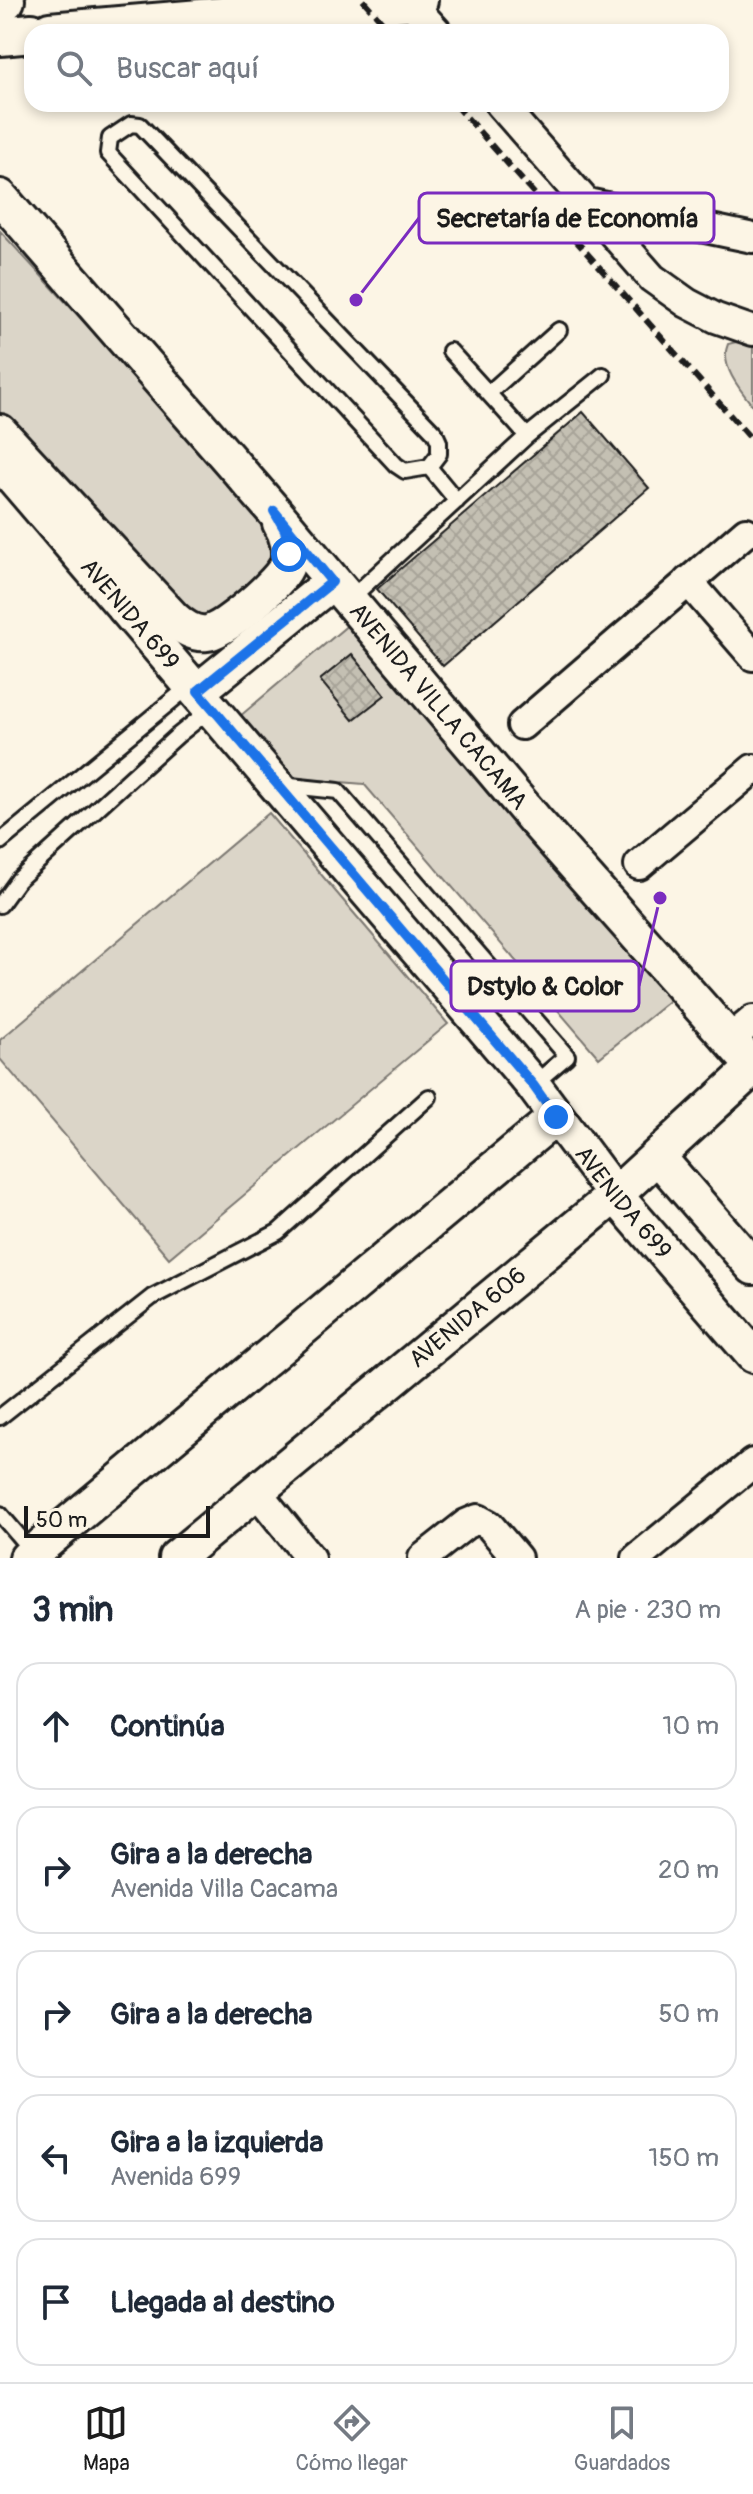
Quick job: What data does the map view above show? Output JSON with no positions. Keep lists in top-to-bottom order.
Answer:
{
  "streets": {
    "street": ["AVENIDA 699", "AVENIDA VILLA CACAMA", "AVENIDA 606"]
  },
  "crossings": [
    ["AVENIDA 699", "AVENIDA 606"],
    ["AVENIDA VILLA CACAMA", "AVENIDA 606"]
  ],
  "places": ["Secretaría de Economía", "Dstylo & Color"],
  "scale_bar": "50 m",
  "page": {
    "search": "Buscar aquí",
    "scale": "50 m",
    "heading": ["3 min", "A pie · 230 m"],
    "list": [
      ["Continúa", "10 m"],
      ["Gira a la derecha", "Avenida Villa Cacama", "20 m"],
      ["Gira a la derecha", "50 m"],
      ["Gira a la izquierda", "Avenida 699", "150 m"],
      "Llegada al destino"
    ],
    "nav": ["Mapa", "Cómo llegar", "Guardados"]
  }
}
